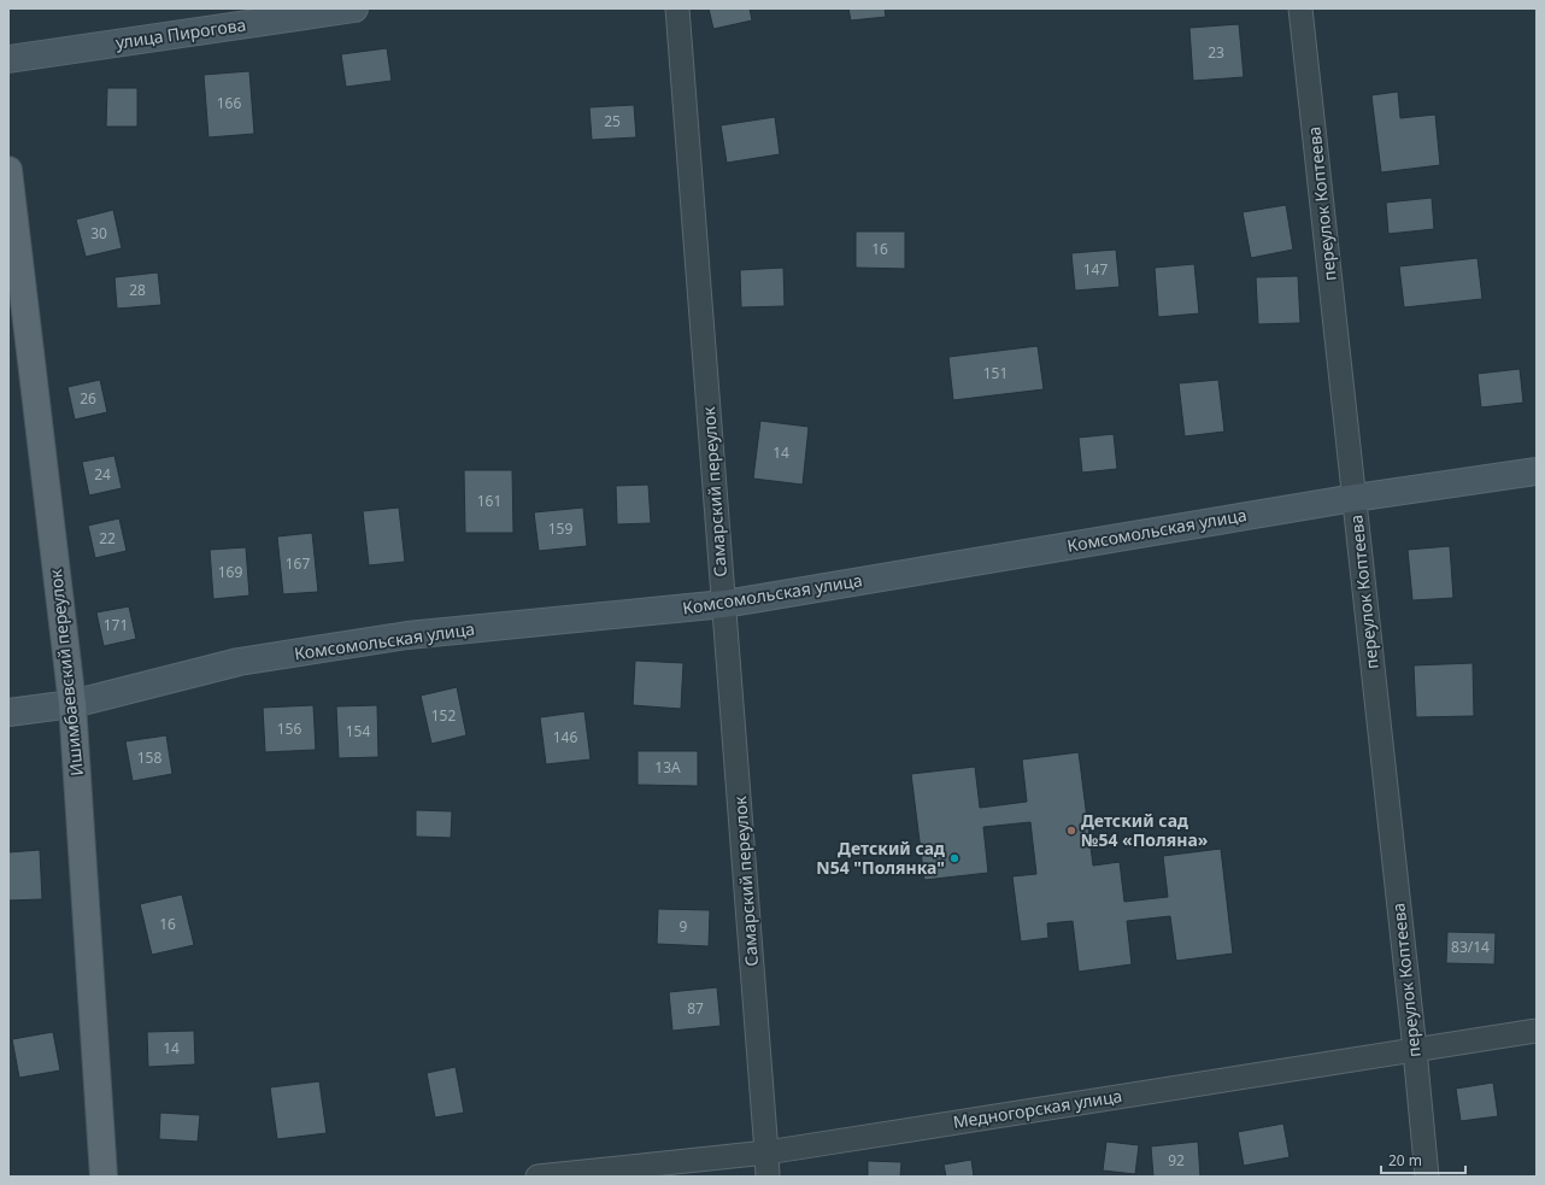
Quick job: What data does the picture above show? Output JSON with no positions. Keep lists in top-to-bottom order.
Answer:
{
  "streets": {
    "main road": ["улица Пирогова", "Комсомольская улица", "Ишимбаевский переулок"],
    "street": ["переулок Коптеева", "Самарский переулок", "Медногорская улица"]
  },
  "crossings": [
    ["переулок Коптеева", "Комсомольская улица"],
    ["переулок Коптеева", "Медногорская улица"],
    ["Самарский переулок", "Комсомольская улица"],
    ["Самарский переулок", "Медногорская улица"],
    ["Комсомольская улица", "Ишимбаевский переулок"]
  ],
  "places": ["Детский сад №54 «Поляна»", "Детский сад N54 \"Полянка\""],
  "house_numbers": [
    "23",
    "166",
    "25",
    "30",
    "16",
    "147",
    "28",
    "151",
    "26",
    "14",
    "24",
    "161",
    "159",
    "22",
    "167",
    "169",
    "171",
    "152",
    "156",
    "154",
    "146",
    "158",
    "13А",
    "16",
    "9",
    "83/14",
    "87",
    "14",
    "92"
  ],
  "scale_bar": "20 m"
}
